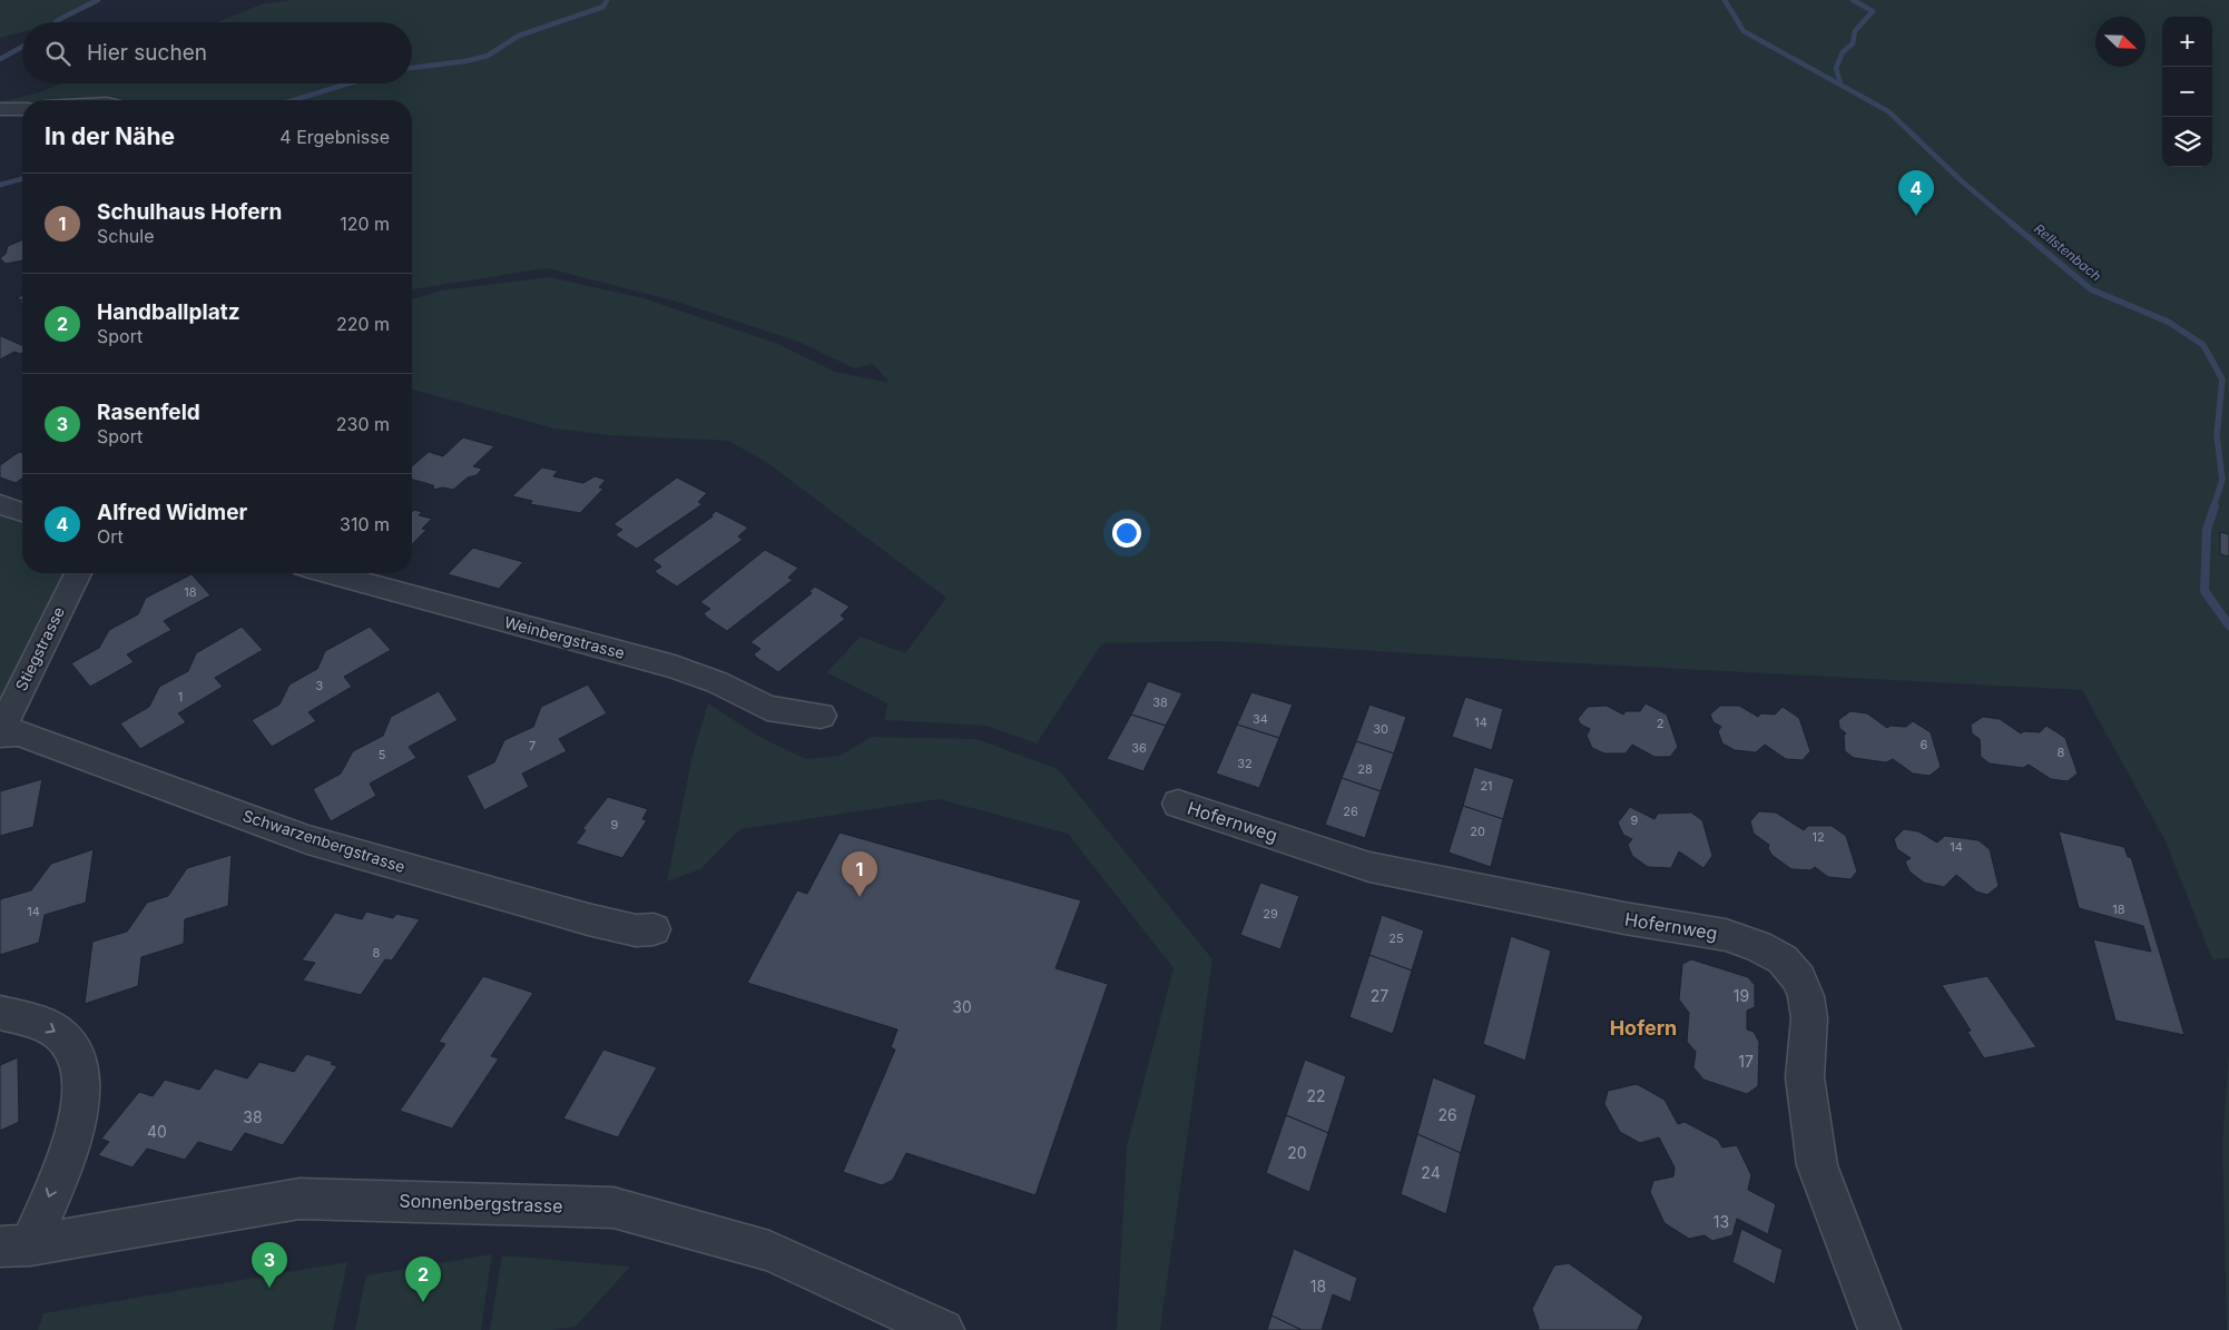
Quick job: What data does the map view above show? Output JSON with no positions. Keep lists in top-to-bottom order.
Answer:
{
  "streets": {
    "street": [
      "Weinbergstrasse",
      "Stiegstrasse",
      "Hofernweg",
      "Schwarzenbergstrasse",
      "Sonnenbergstrasse"
    ]
  },
  "crossings": [
    ["Stiegstrasse", "Schwarzenbergstrasse"]
  ],
  "districts": ["Hofern"],
  "water": ["Rellstenbach"],
  "house_numbers": [
    "18",
    "3",
    "1",
    "38",
    "34",
    "14",
    "2",
    "30",
    "6",
    "7",
    "36",
    "8",
    "5",
    "32",
    "28",
    "21",
    "26",
    "9",
    "9",
    "20",
    "12",
    "14",
    "18",
    "14",
    "29",
    "25",
    "8",
    "27",
    "19",
    "30",
    "17",
    "22",
    "26",
    "38",
    "40",
    "20",
    "24",
    "13",
    "18"
  ],
  "north": "bottom right",
  "page": {
    "map_buttons": ["+", "−"],
    "search": "Hier suchen",
    "heading": ["In der Nähe", "4 Ergebnisse"],
    "pins": [
      "4",
      "1",
      "3",
      "2"
    ],
    "list": [
      {
        "mark": "1",
        "name": "Schulhaus Hofern",
        "note": "Schule",
        "value": "120 m"
      },
      {
        "mark": "2",
        "name": "Handballplatz",
        "note": "Sport",
        "value": "220 m"
      },
      {
        "mark": "3",
        "name": "Rasenfeld",
        "note": "Sport",
        "value": "230 m"
      },
      {
        "mark": "4",
        "name": "Alfred Widmer",
        "note": "Ort",
        "value": "310 m"
      }
    ]
  }
}
